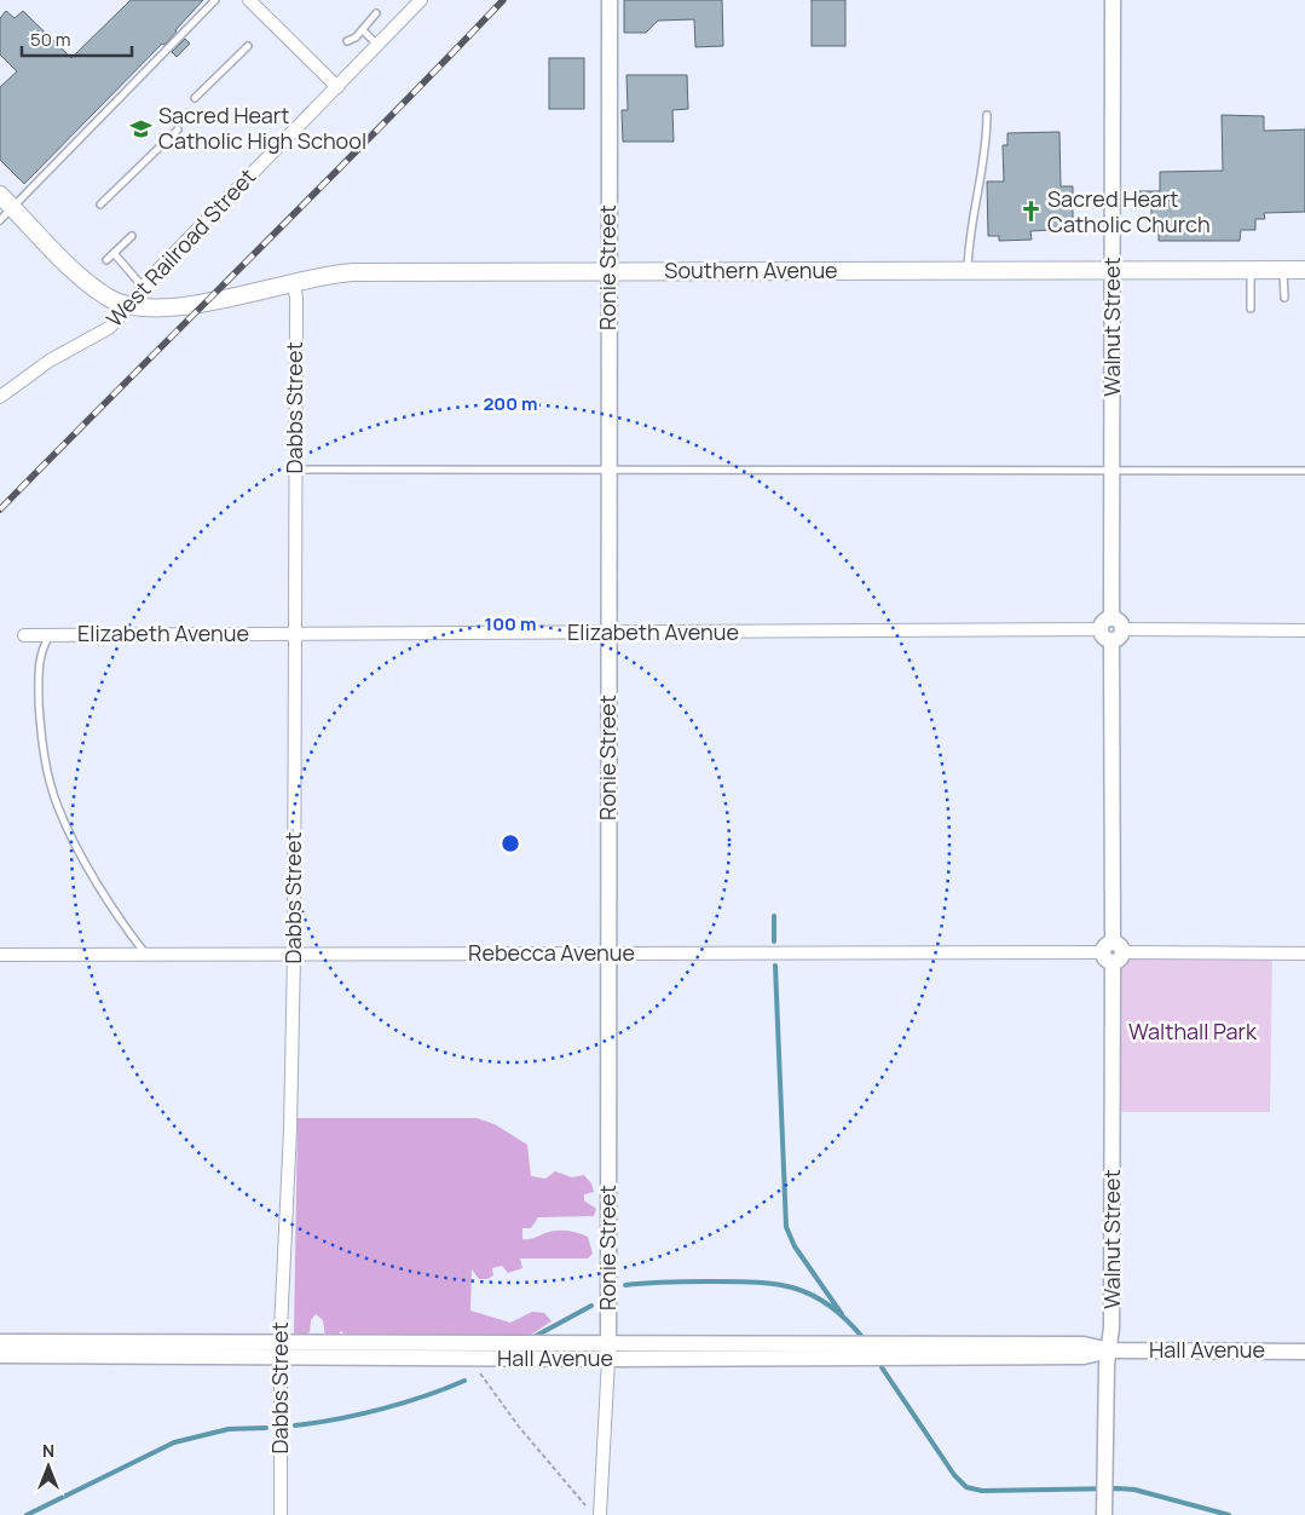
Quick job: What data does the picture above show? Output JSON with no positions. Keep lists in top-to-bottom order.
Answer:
{
  "streets": {
    "main road": ["Southern Avenue"],
    "street": [
      "West Railroad Street",
      "Ronie Street",
      "Walnut Street",
      "Dabbs Street",
      "Elizabeth Avenue",
      "Rebecca Avenue",
      "Hall Avenue"
    ]
  },
  "crossings": [
    ["West Railroad Street", "Southern Avenue"],
    ["Ronie Street", "Southern Avenue"],
    ["Ronie Street", "Elizabeth Avenue"],
    ["Ronie Street", "Rebecca Avenue"],
    ["Ronie Street", "Hall Avenue"],
    ["Southern Avenue", "Walnut Street"],
    ["Southern Avenue", "Dabbs Street"],
    ["Walnut Street", "Elizabeth Avenue"],
    ["Walnut Street", "Rebecca Avenue"],
    ["Walnut Street", "Hall Avenue"],
    ["Dabbs Street", "Elizabeth Avenue"],
    ["Dabbs Street", "Rebecca Avenue"],
    ["Dabbs Street", "Hall Avenue"]
  ],
  "parks": ["Walthall Park"],
  "places": {
    "school or university": ["Sacred Heart Catholic High School"],
    "church": ["Sacred Heart Catholic Church"]
  },
  "scale_bar": "50 m",
  "north": "top",
  "rings": ["200 m", "100 m"]
}
